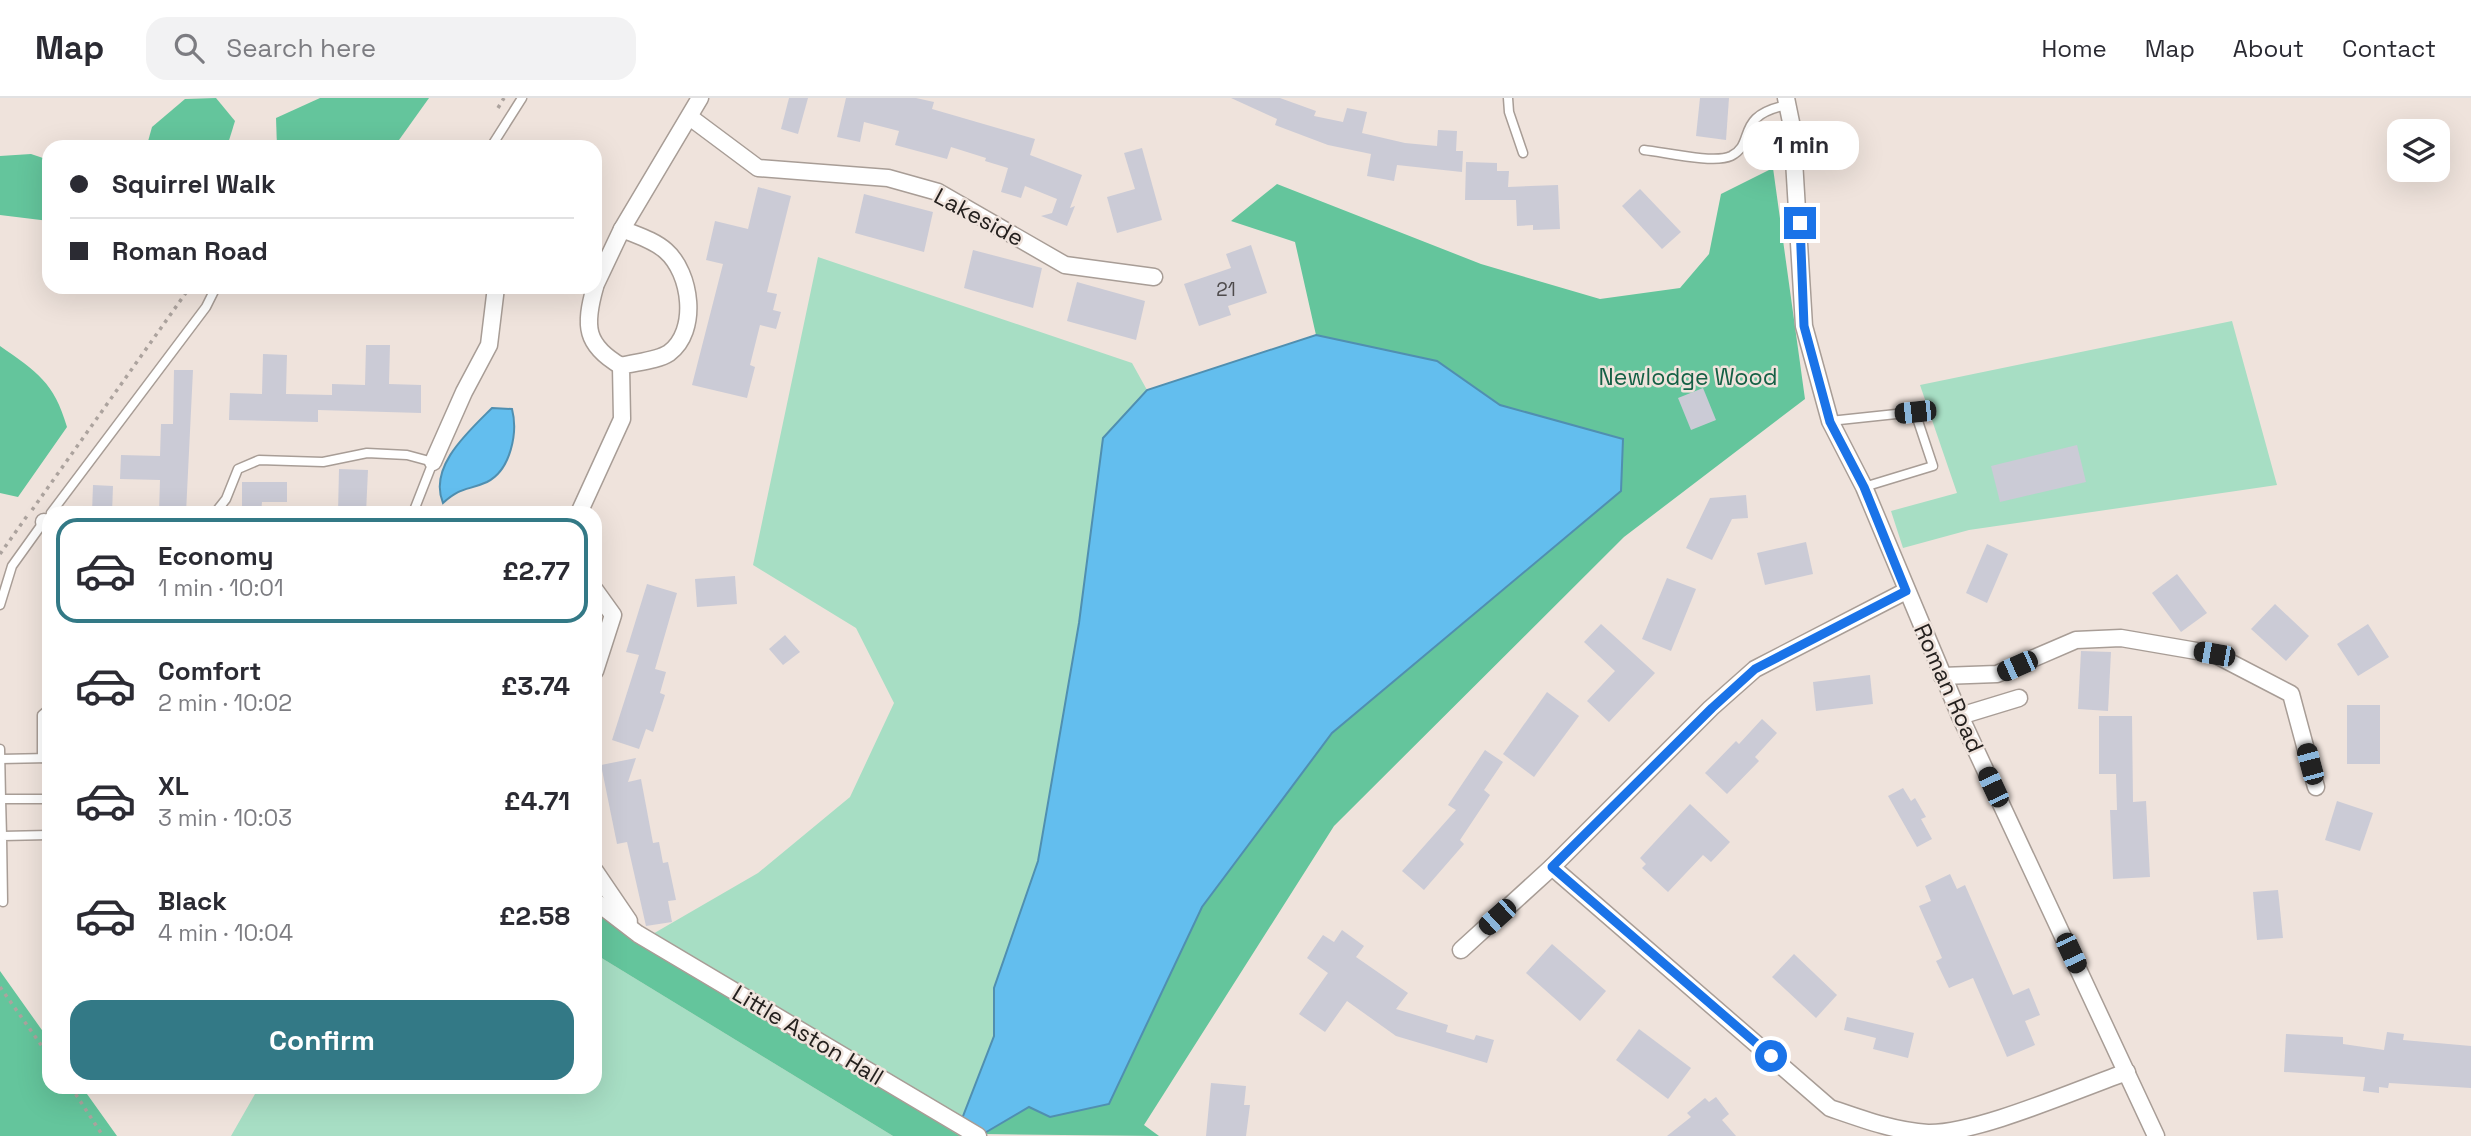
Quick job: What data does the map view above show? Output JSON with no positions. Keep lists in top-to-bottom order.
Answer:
{
  "streets": {
    "street": ["Lakeside", "Roman Road", "Little Aston Hall"]
  },
  "parks": ["Newlodge Wood"],
  "house_numbers": ["21"],
  "page": {
    "header": "Map",
    "search": "Search here",
    "nav": [
      "Home",
      "Map",
      "About",
      "Contact"
    ],
    "bubble": "1 min",
    "banner": ["Squirrel Walk", "Roman Road"],
    "list": [
      {
        "name": "Economy",
        "note": "1 min · 10:01",
        "value": "£2.77"
      },
      {
        "name": "Comfort",
        "note": "2 min · 10:02",
        "value": "£3.74"
      },
      {
        "name": "XL",
        "note": "3 min · 10:03",
        "value": "£4.71"
      },
      {
        "name": "Black",
        "note": "4 min · 10:04",
        "value": "£2.58"
      }
    ],
    "buttons": "Confirm"
  }
}
